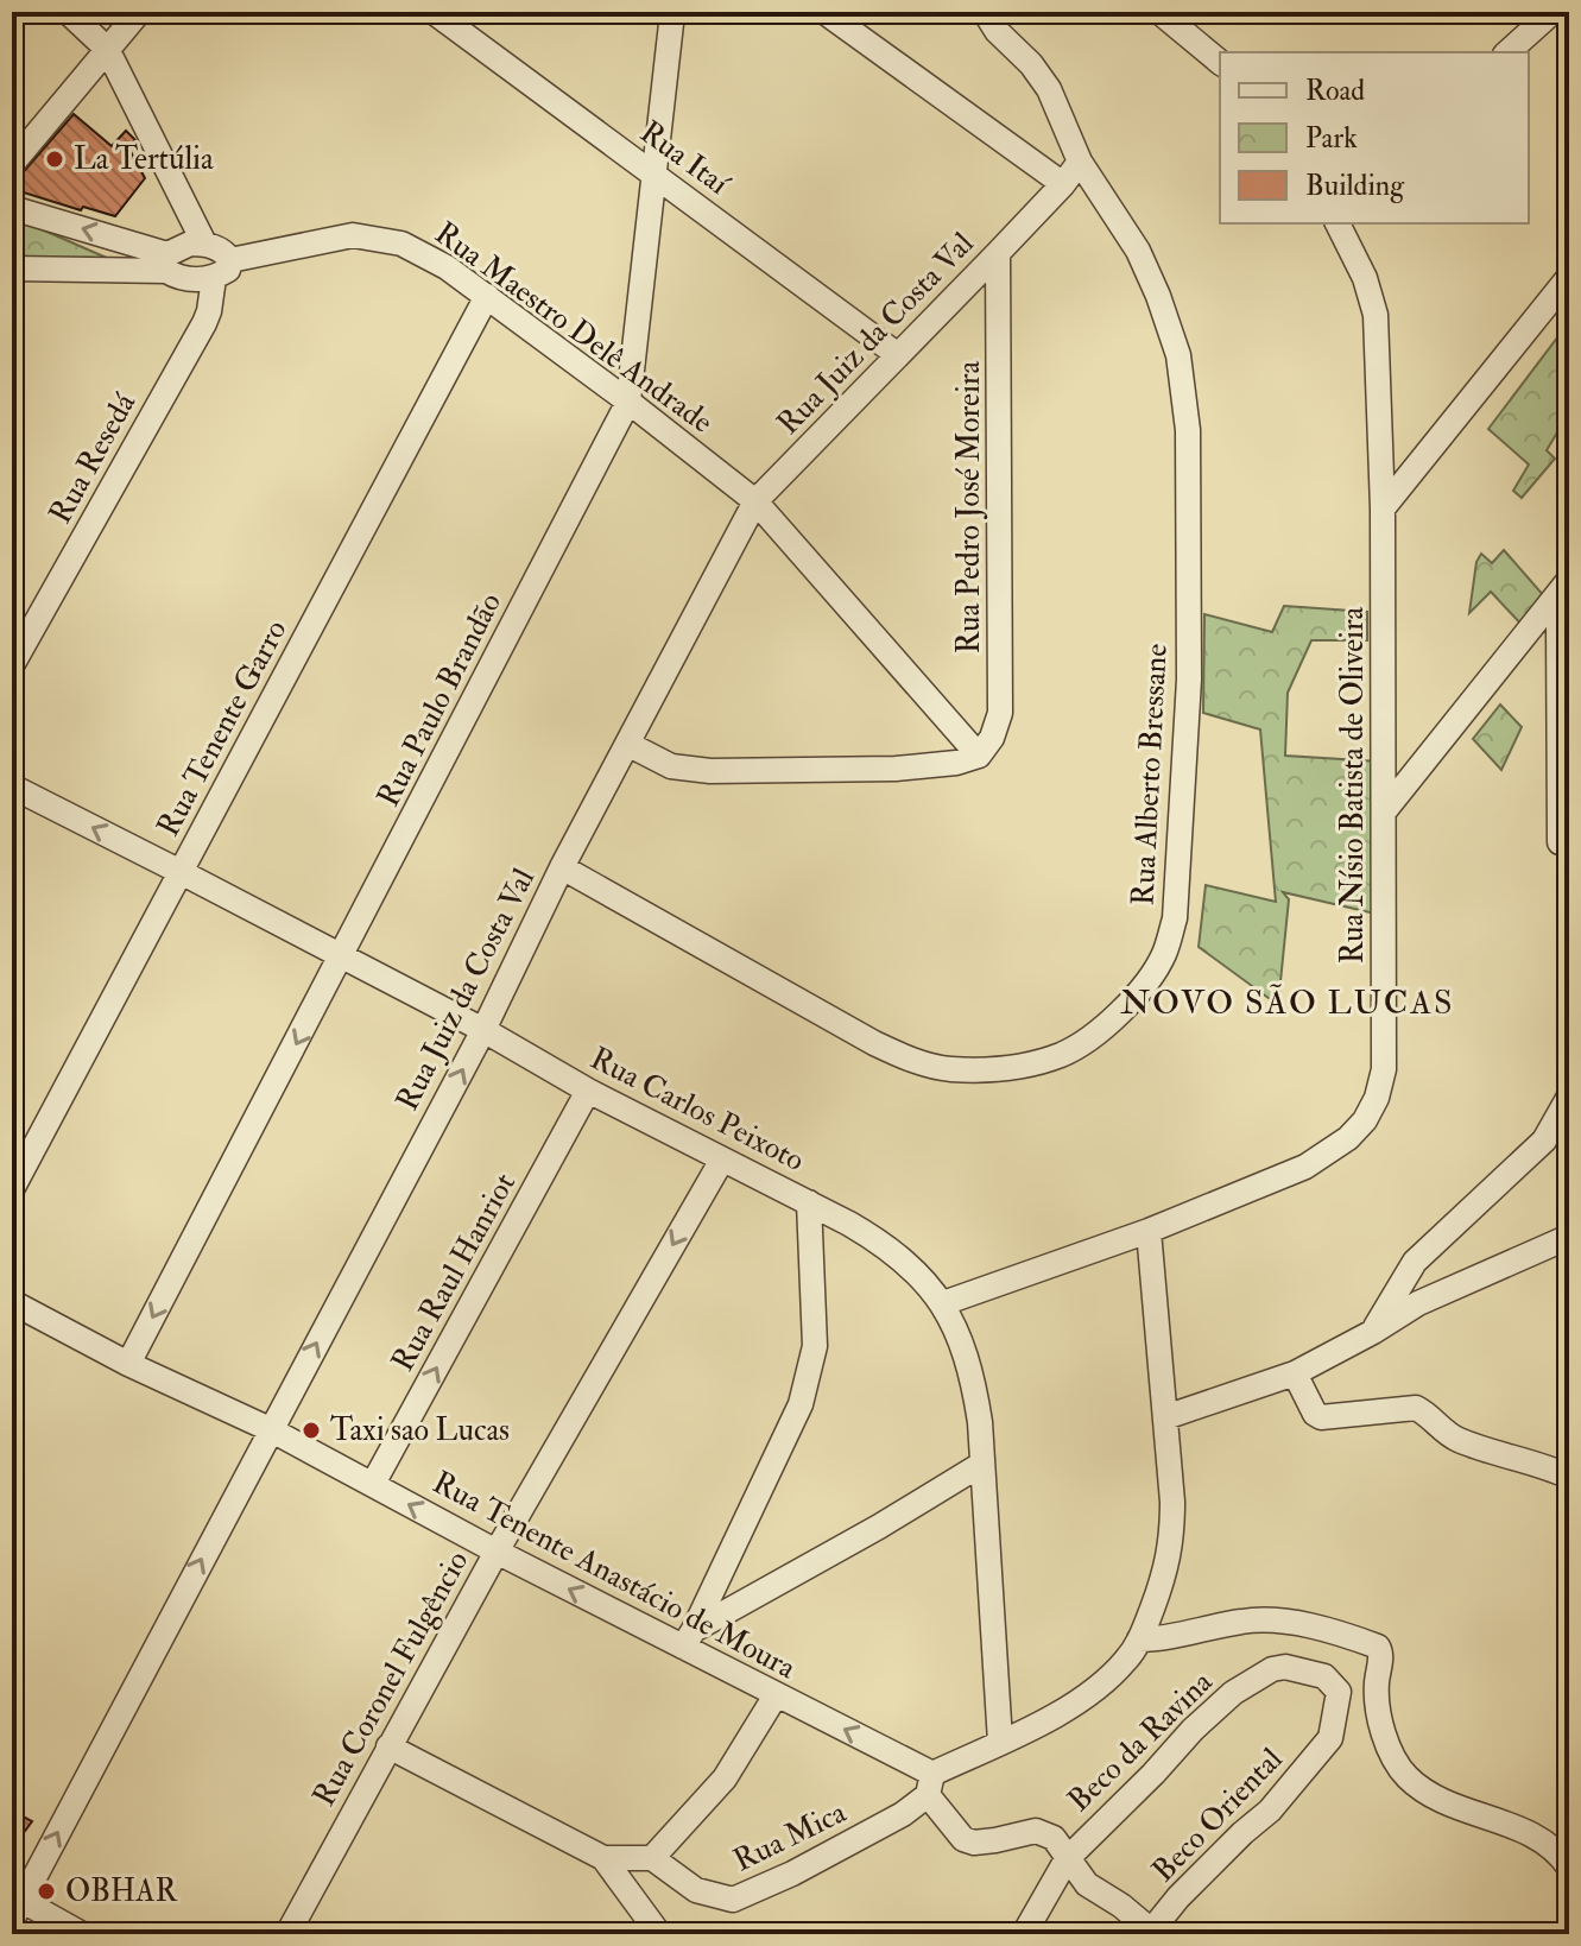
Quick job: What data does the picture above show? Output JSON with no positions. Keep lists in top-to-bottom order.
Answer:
{
  "streets": {
    "street": [
      "Rua Itaí",
      "Rua Maestro Delê Andrade",
      "Rua Juiz da Costa Val",
      "Rua Resedá",
      "Rua Pedro José Moreira",
      "Rua Paulo Brandão",
      "Rua Tenente Garro",
      "Rua Alberto Bressane",
      "Rua Nísio Batista de Oliveira",
      "Rua Carlos Peixoto",
      "Rua Raul Hanriot",
      "Rua Tenente Anastácio de Moura",
      "Rua Coronel Fulgêncio",
      "Beco da Ravina",
      "Beco Oriental",
      "Rua Mica"
    ]
  },
  "crossings": [
    ["Rua Itaí", "Rua Juiz da Costa Val"],
    ["Rua Itaí", "Rua Paulo Brandão"],
    ["Rua Maestro Delê Andrade", "Rua Juiz da Costa Val"],
    ["Rua Maestro Delê Andrade", "Rua Resedá"],
    ["Rua Maestro Delê Andrade", "Rua Pedro José Moreira"],
    ["Rua Maestro Delê Andrade", "Rua Paulo Brandão"],
    ["Rua Maestro Delê Andrade", "Rua Tenente Garro"],
    ["Rua Juiz da Costa Val", "Rua Pedro José Moreira"],
    ["Rua Juiz da Costa Val", "Rua Alberto Bressane"],
    ["Rua Juiz da Costa Val", "Rua Carlos Peixoto"],
    ["Rua Juiz da Costa Val", "Rua Tenente Anastácio de Moura"],
    ["Rua Paulo Brandão", "Rua Carlos Peixoto"],
    ["Rua Paulo Brandão", "Rua Tenente Anastácio de Moura"],
    ["Rua Tenente Garro", "Rua Carlos Peixoto"],
    ["Rua Nísio Batista de Oliveira", "Rua Carlos Peixoto"],
    ["Rua Nísio Batista de Oliveira", "Rua Mica"],
    ["Rua Carlos Peixoto", "Rua Raul Hanriot"],
    ["Rua Carlos Peixoto", "Rua Coronel Fulgêncio"],
    ["Rua Carlos Peixoto", "Rua Mica"],
    ["Rua Raul Hanriot", "Rua Tenente Anastácio de Moura"],
    ["Rua Tenente Anastácio de Moura", "Rua Coronel Fulgêncio"],
    ["Rua Tenente Anastácio de Moura", "Rua Mica"],
    ["Beco da Ravina", "Beco Oriental"]
  ],
  "one_way": ["Rua Juiz da Costa Val", "Rua Raul Hanriot", "Rua Tenente Anastácio de Moura"],
  "districts": ["NOVO SÃO LUCAS"],
  "places": ["La Tertúlia", "Taxi sao Lucas", "OBHAR"],
  "legend": ["Road", "Park", "Building"]
}
